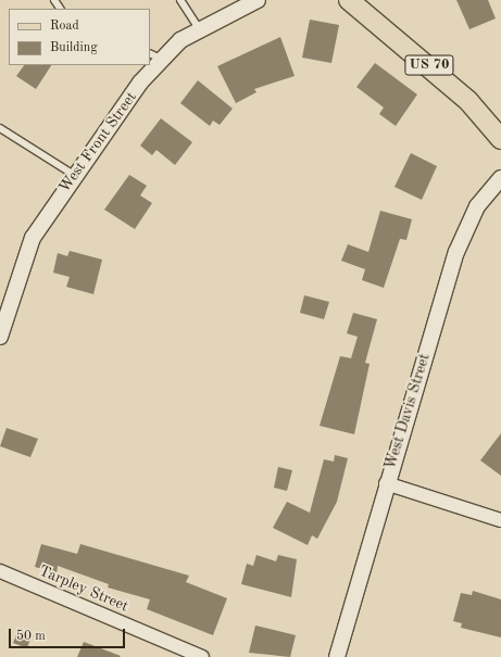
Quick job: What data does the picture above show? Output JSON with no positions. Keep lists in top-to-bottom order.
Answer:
{
  "streets": {
    "main road": ["US 70"],
    "street": ["West Front Street", "West Davis Street", "Tarpley Street"]
  },
  "legend": ["Road", "Building"],
  "scale_bar": "50 m"
}
